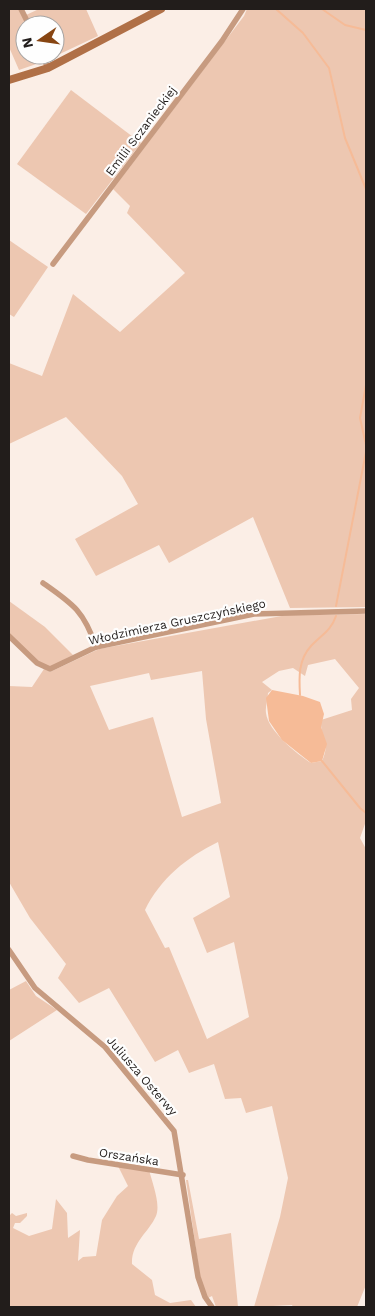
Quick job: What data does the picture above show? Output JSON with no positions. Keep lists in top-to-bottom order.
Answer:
{
  "streets": {
    "street": [
      "Emilii Sczanieckiej",
      "Włodzimierza Gruszczyńskiego",
      "Juliusza Osterwy",
      "Orszańska"
    ]
  },
  "crossings": [
    ["Juliusza Osterwy", "Orszańska"]
  ],
  "north": "left"
}
